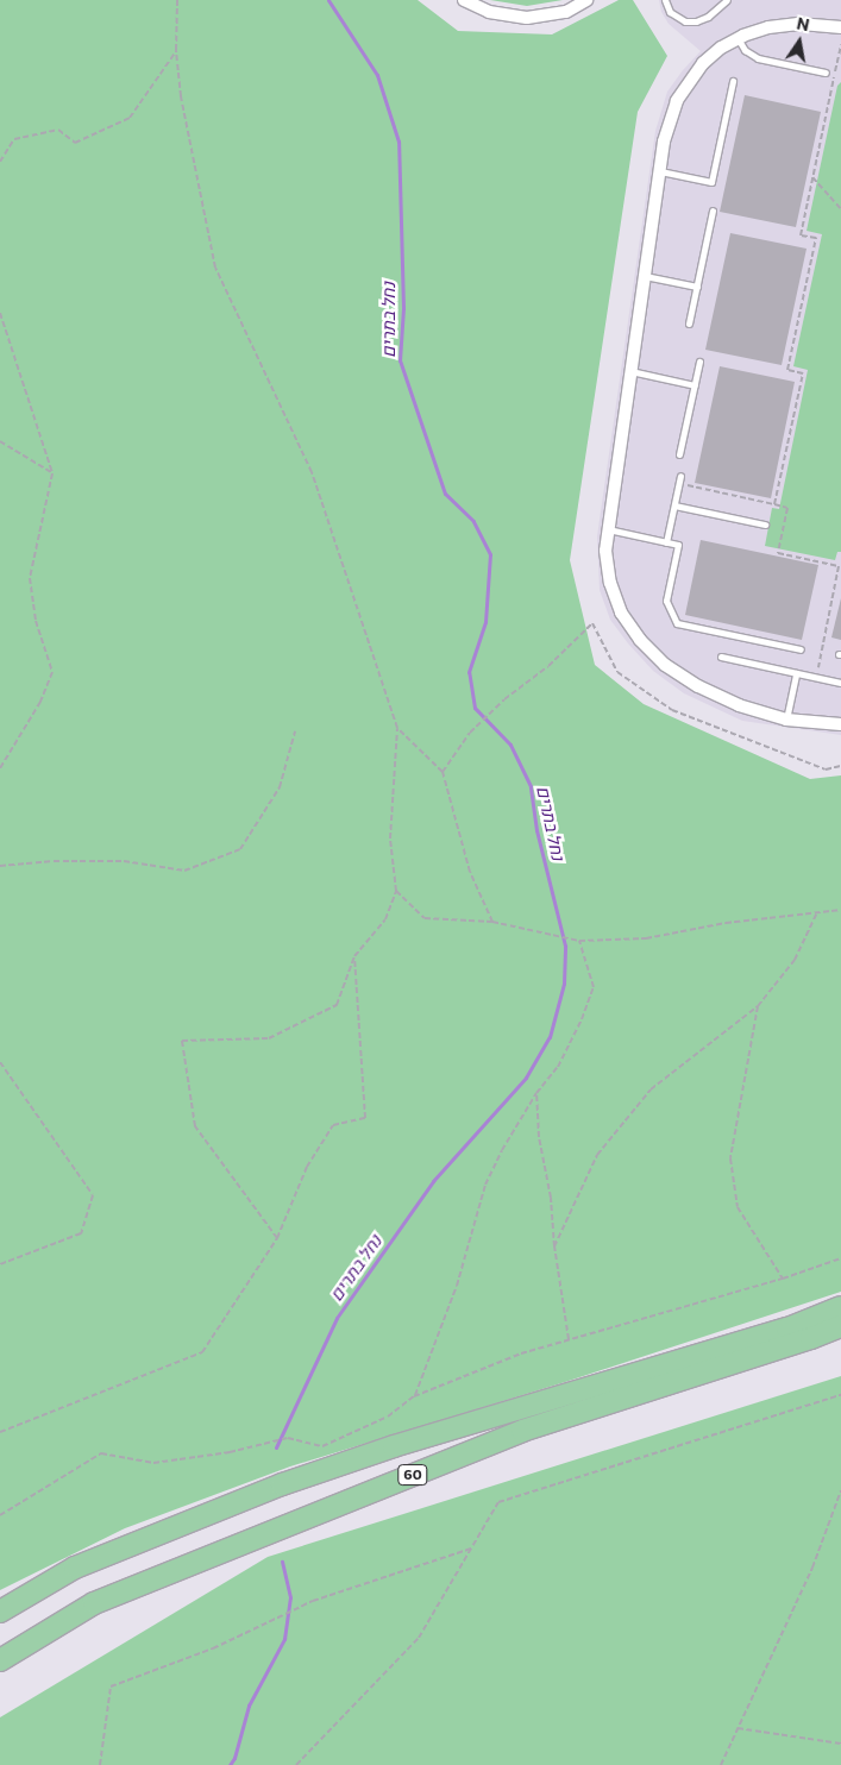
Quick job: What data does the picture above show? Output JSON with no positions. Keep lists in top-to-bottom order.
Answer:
{
  "streets": {
    "highway": ["60"]
  },
  "water": ["נחל בתרים"],
  "north": "top"
}
